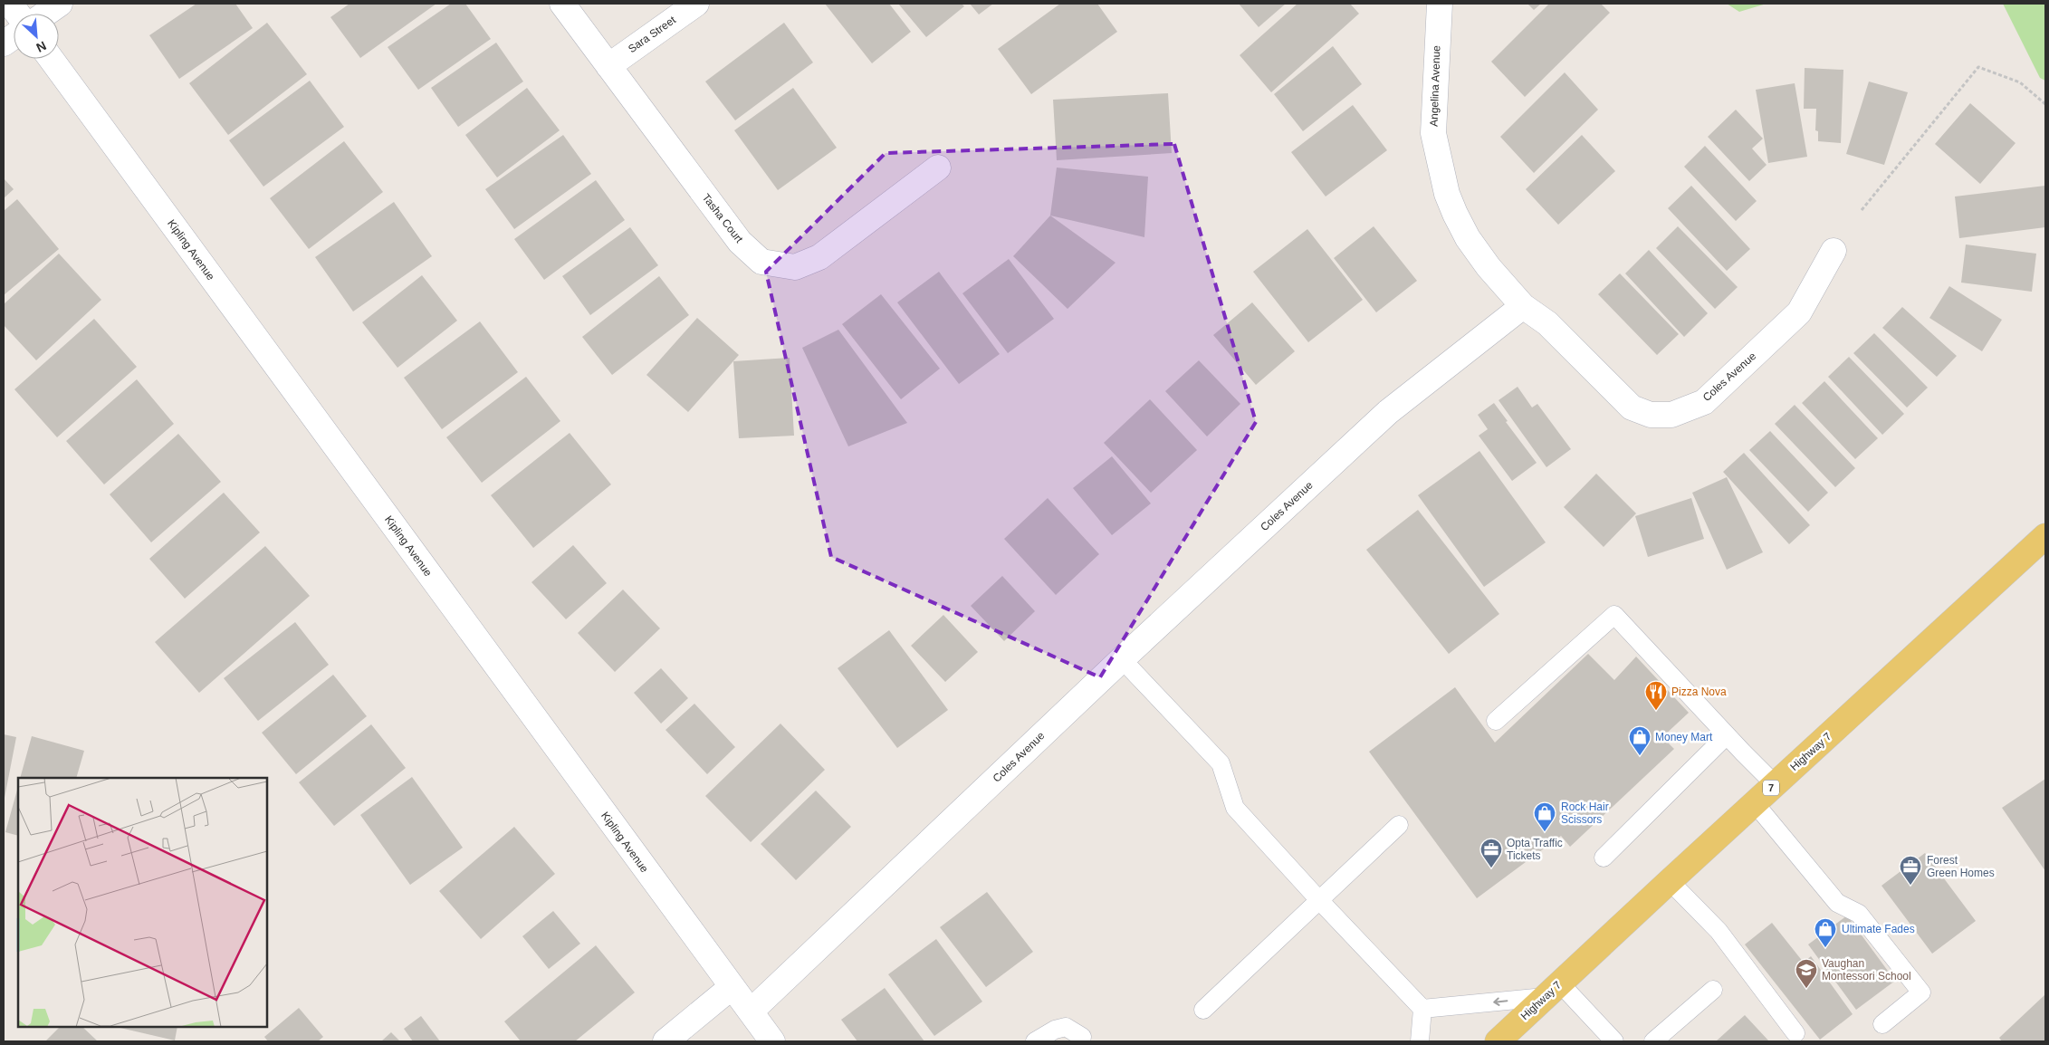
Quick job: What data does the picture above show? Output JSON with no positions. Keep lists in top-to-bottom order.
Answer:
{
  "streets": {
    "main road": ["Highway 7", "7"],
    "street": [
      "Sara Street",
      "Angelina Avenue",
      "Tasha Court",
      "Kipling Avenue",
      "Coles Avenue"
    ]
  },
  "crossings": [
    ["Sara Street", "Tasha Court"],
    ["Angelina Avenue", "Coles Avenue"],
    ["Kipling Avenue", "Coles Avenue"]
  ],
  "places": {
    "restaurant": ["Pizza Nova"],
    "shop": ["Money Mart", "Rock Hair Scissors", "Ultimate Fades"],
    "office": ["Opta Traffic Tickets", "Forest Green Homes"],
    "school or university": ["Vaughan Montessori School"]
  },
  "north": "bottom right"
}
